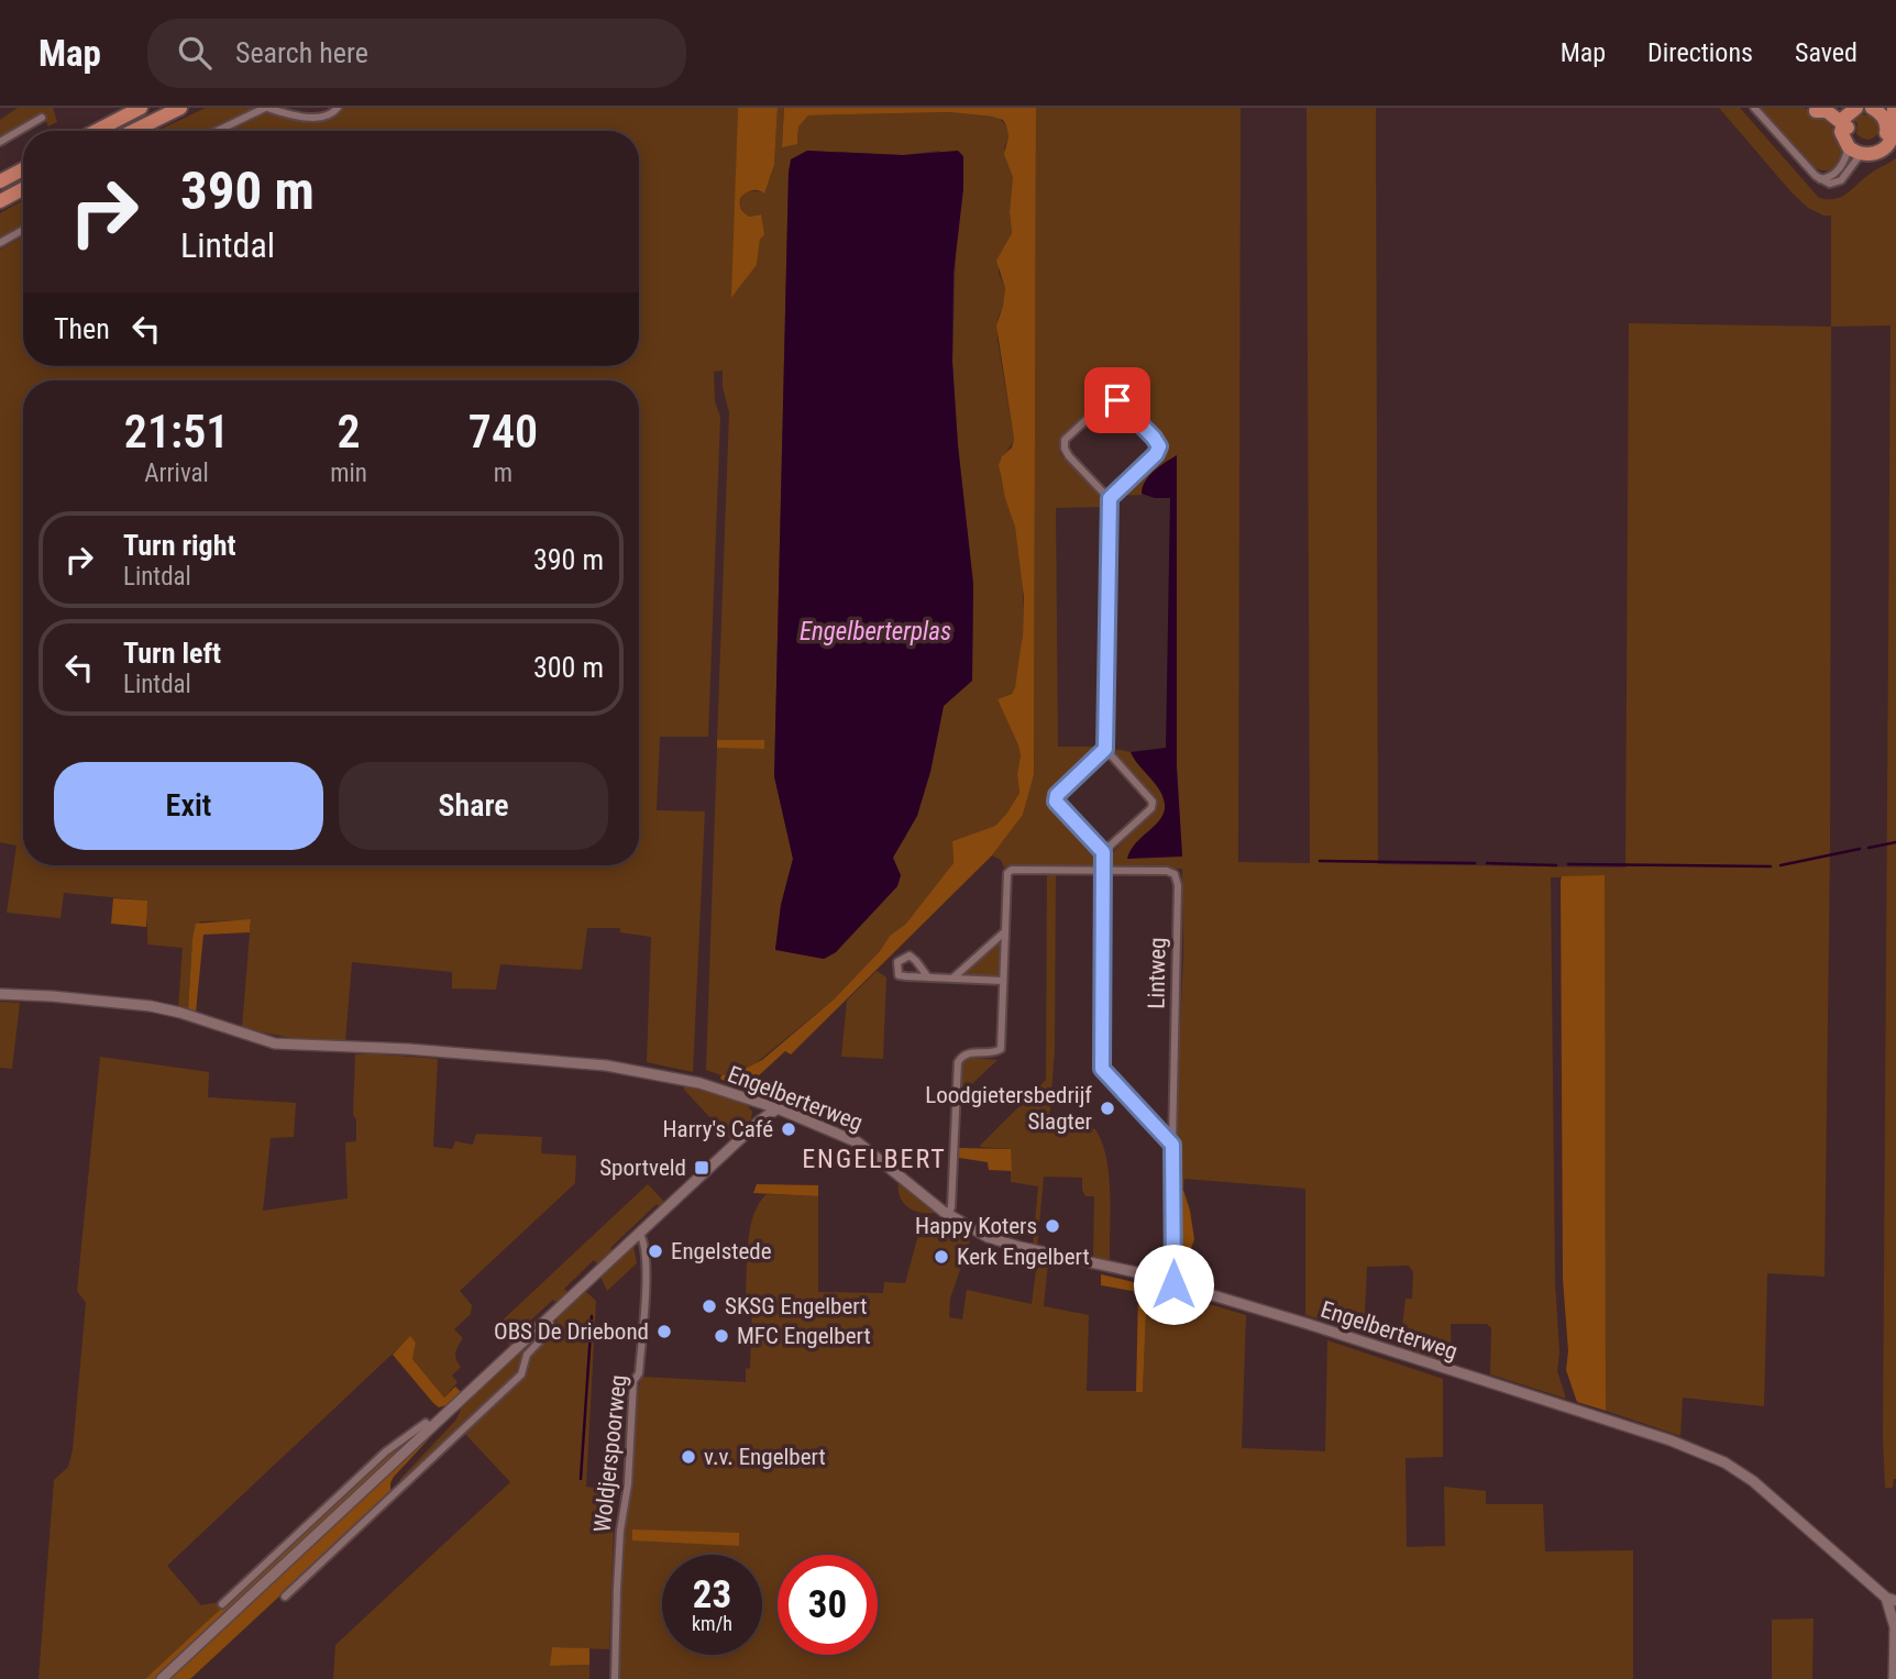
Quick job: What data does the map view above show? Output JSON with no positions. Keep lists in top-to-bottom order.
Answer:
{
  "streets": {
    "street": ["Lintweg", "Engelberterweg", "Woldjerspoorweg"]
  },
  "districts": ["ENGELBERT"],
  "water": ["Engelberterplas"],
  "places": {
    "other": [
      "Loodgietersbedrijf Slagter",
      "Harry's Café",
      "Happy Koters",
      "Engelstede",
      "Kerk Engelbert",
      "SKSG Engelbert",
      "OBS De Driebond",
      "MFC Engelbert",
      "v.v. Engelbert"
    ],
    "transit": ["Sportveld"]
  },
  "page": {
    "header": "Map",
    "search": "Search here",
    "nav": ["Map", "Directions", "Saved"],
    "turn": ["390 m", "Lintdal"],
    "then": "Then",
    "eta": [
      "21:51",
      "Arrival",
      "2",
      "min",
      "740",
      "m"
    ],
    "list": [
      {
        "name": "Turn right",
        "note": "Lintdal",
        "value": "390 m"
      },
      {
        "name": "Turn left",
        "note": "Lintdal",
        "value": "300 m"
      }
    ],
    "buttons": ["Exit", "Share"],
    "speed": "23 km/h",
    "limit": "30"
  }
}
